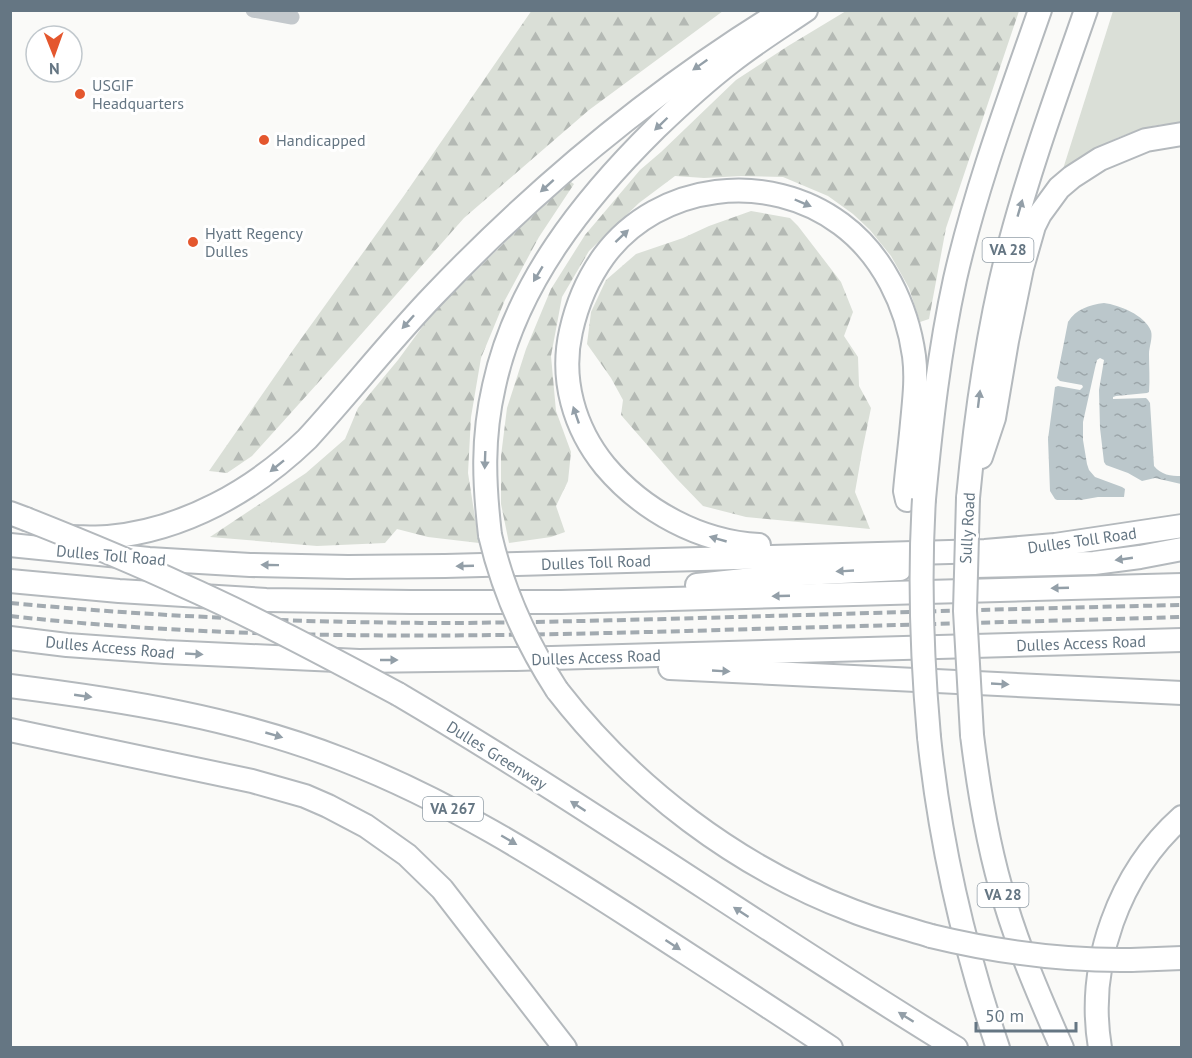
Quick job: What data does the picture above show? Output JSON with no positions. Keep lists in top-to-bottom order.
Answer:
{
  "streets": {
    "highway": [
      "VA 28",
      "Sully Road",
      "Dulles Toll Road",
      "Dulles Access Road",
      "Dulles Greenway",
      "VA 267"
    ]
  },
  "places": ["USGIF Headquarters", "Handicapped", "Hyatt Regency Dulles"],
  "scale_bar": "50 m",
  "north": "bottom"
}
